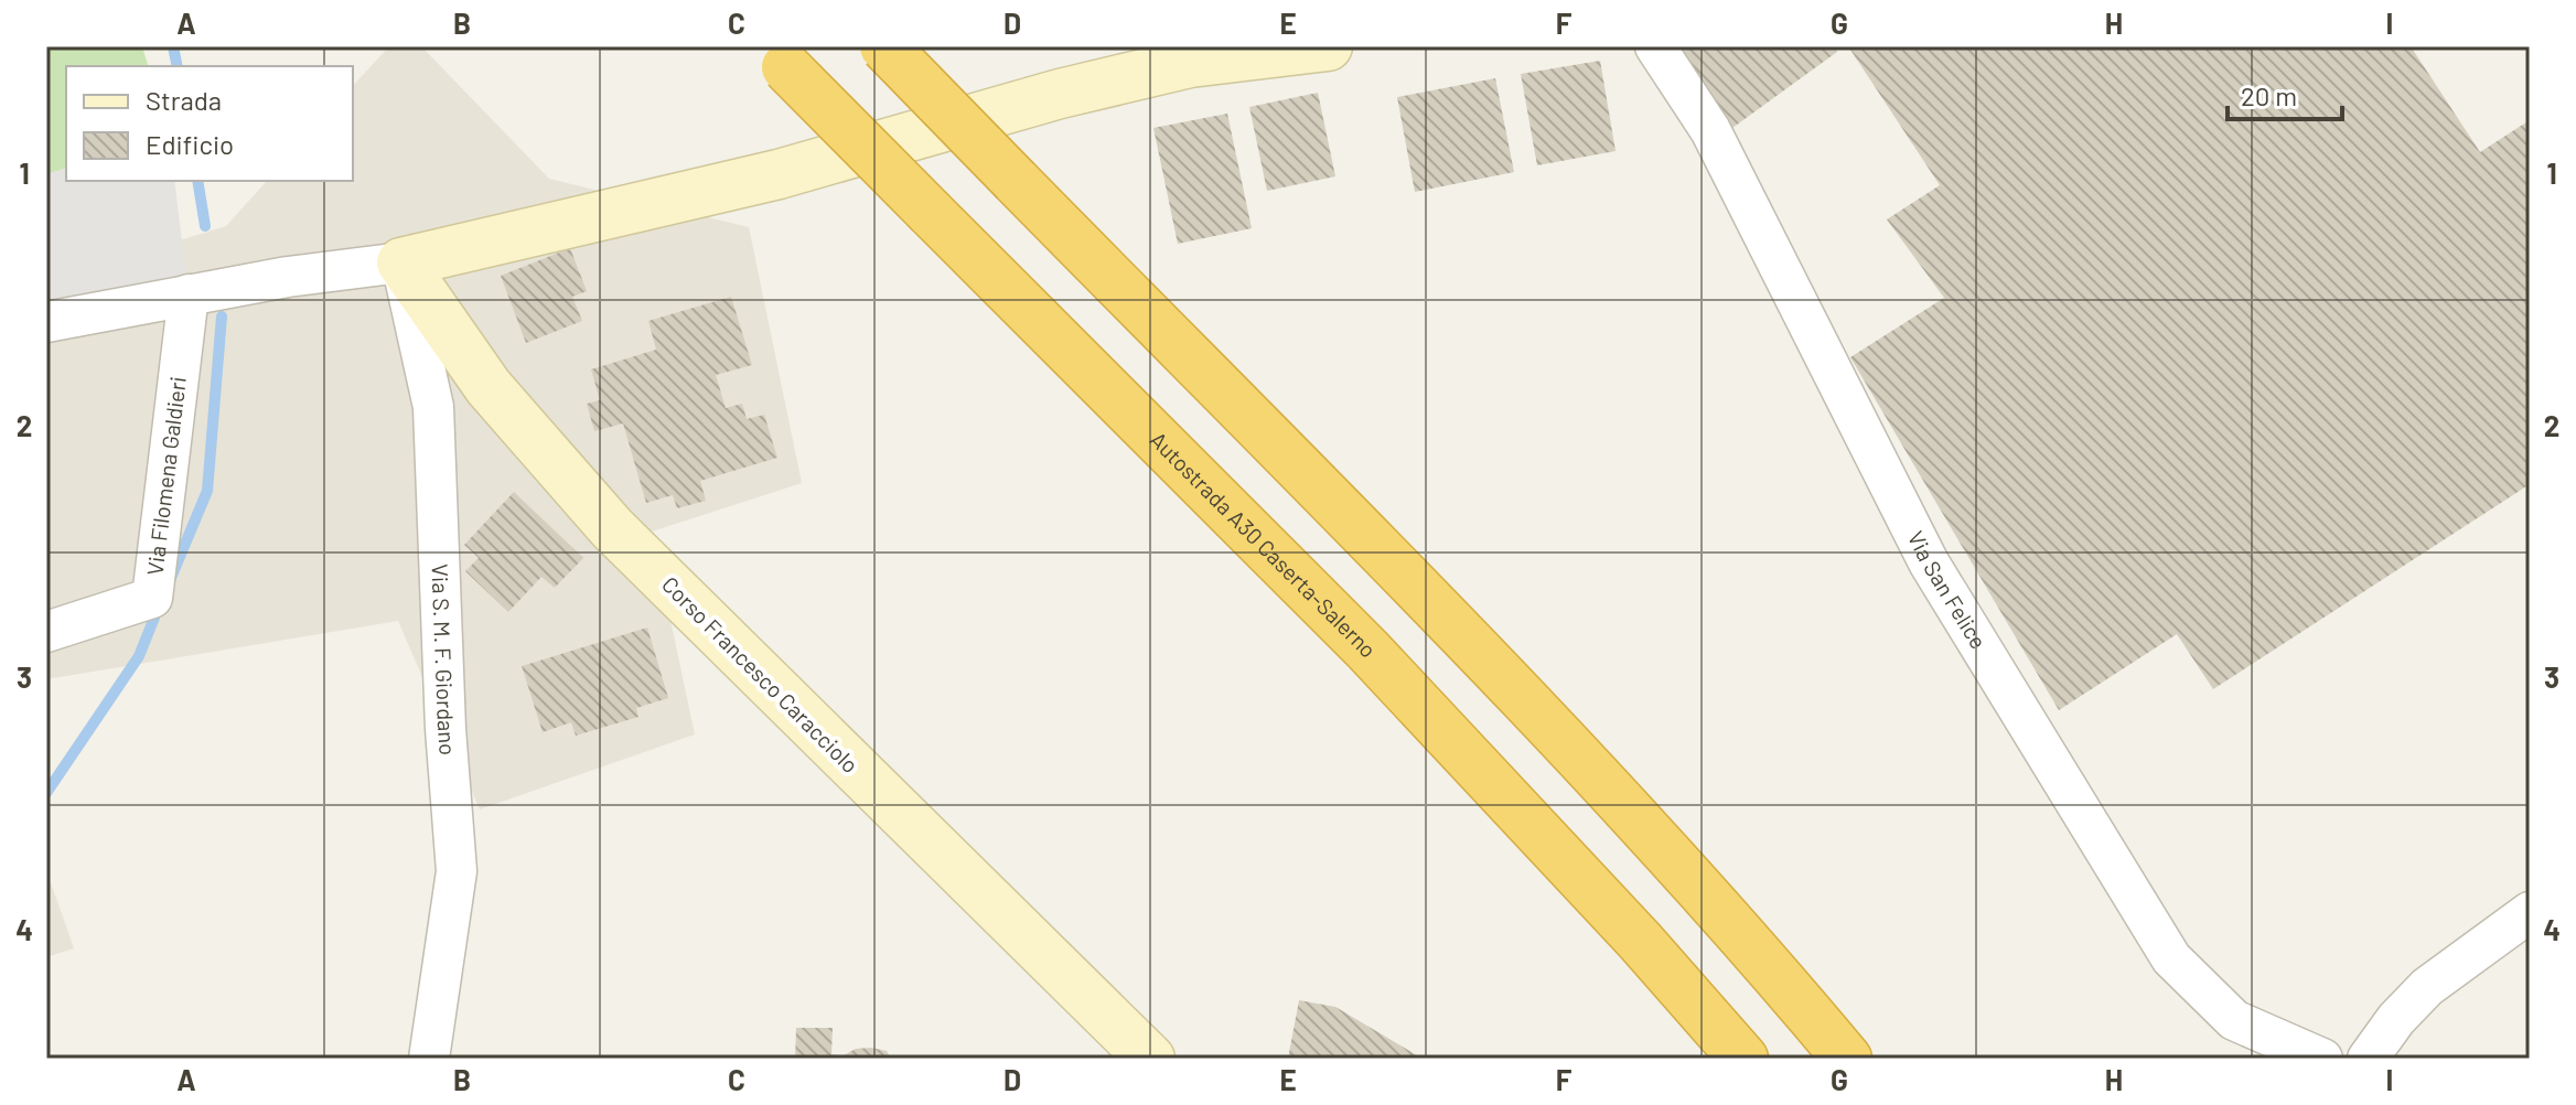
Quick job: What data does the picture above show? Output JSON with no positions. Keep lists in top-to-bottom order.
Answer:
{
  "streets": {
    "highway": ["Autostrada A30 Caserta-Salerno"],
    "street": [
      "Via Filomena Galdieri",
      "Via San Felice",
      "Via S. M. F. Giordano",
      "Corso Francesco Caracciolo"
    ]
  },
  "crossings": [
    ["Via S. M. F. Giordano", "Corso Francesco Caracciolo"]
  ],
  "legend": ["Strada", "Edificio"],
  "scale_bar": "20 m",
  "grid": {
    "columns": [
      "A",
      "B",
      "C",
      "D",
      "E",
      "F",
      "G",
      "H",
      "I"
    ],
    "rows": [
      "1",
      "2",
      "3",
      "4"
    ]
  }
}
